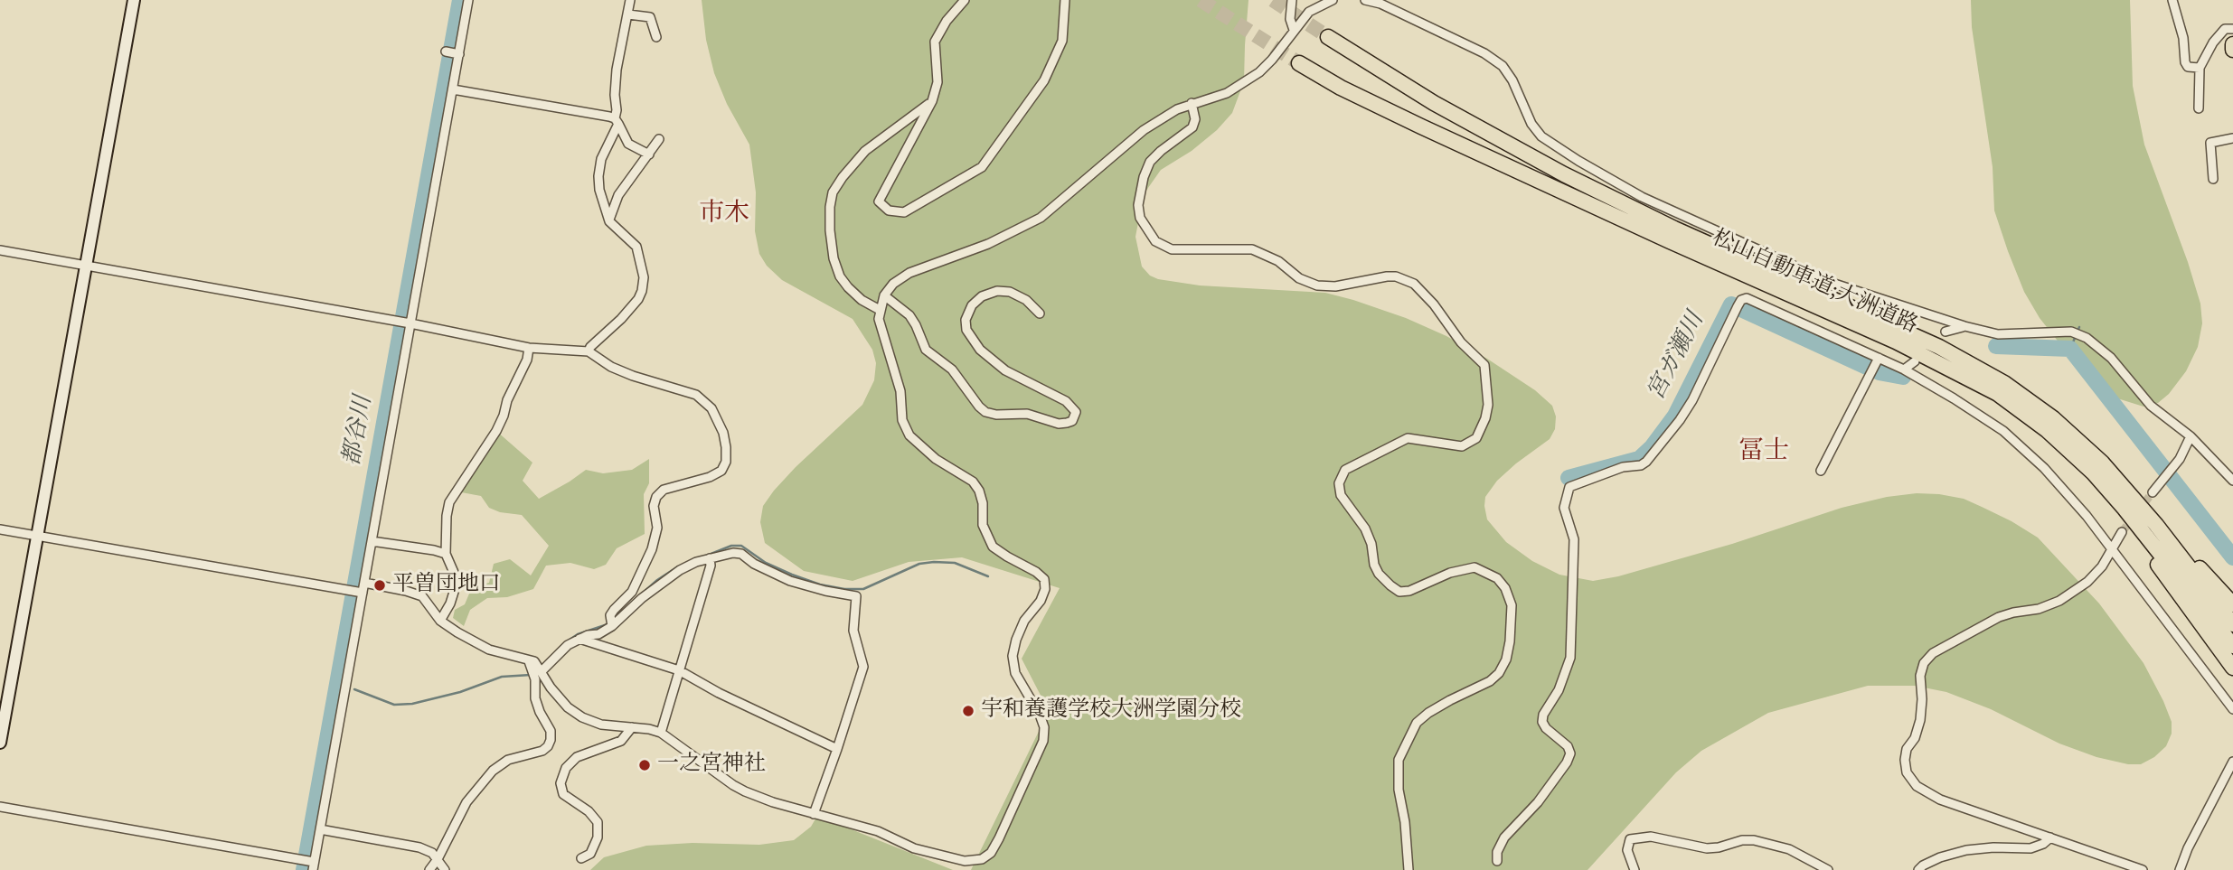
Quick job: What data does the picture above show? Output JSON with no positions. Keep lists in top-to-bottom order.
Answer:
{
  "streets": {
    "highway": ["松山自動車道;大洲道路"]
  },
  "districts": ["市木", "冨士"],
  "water": ["宮ガ瀬川", "都谷川"],
  "places": ["平曽団地口", "宇和養護学校大洲学園分校", "一之宮神社"]
}
